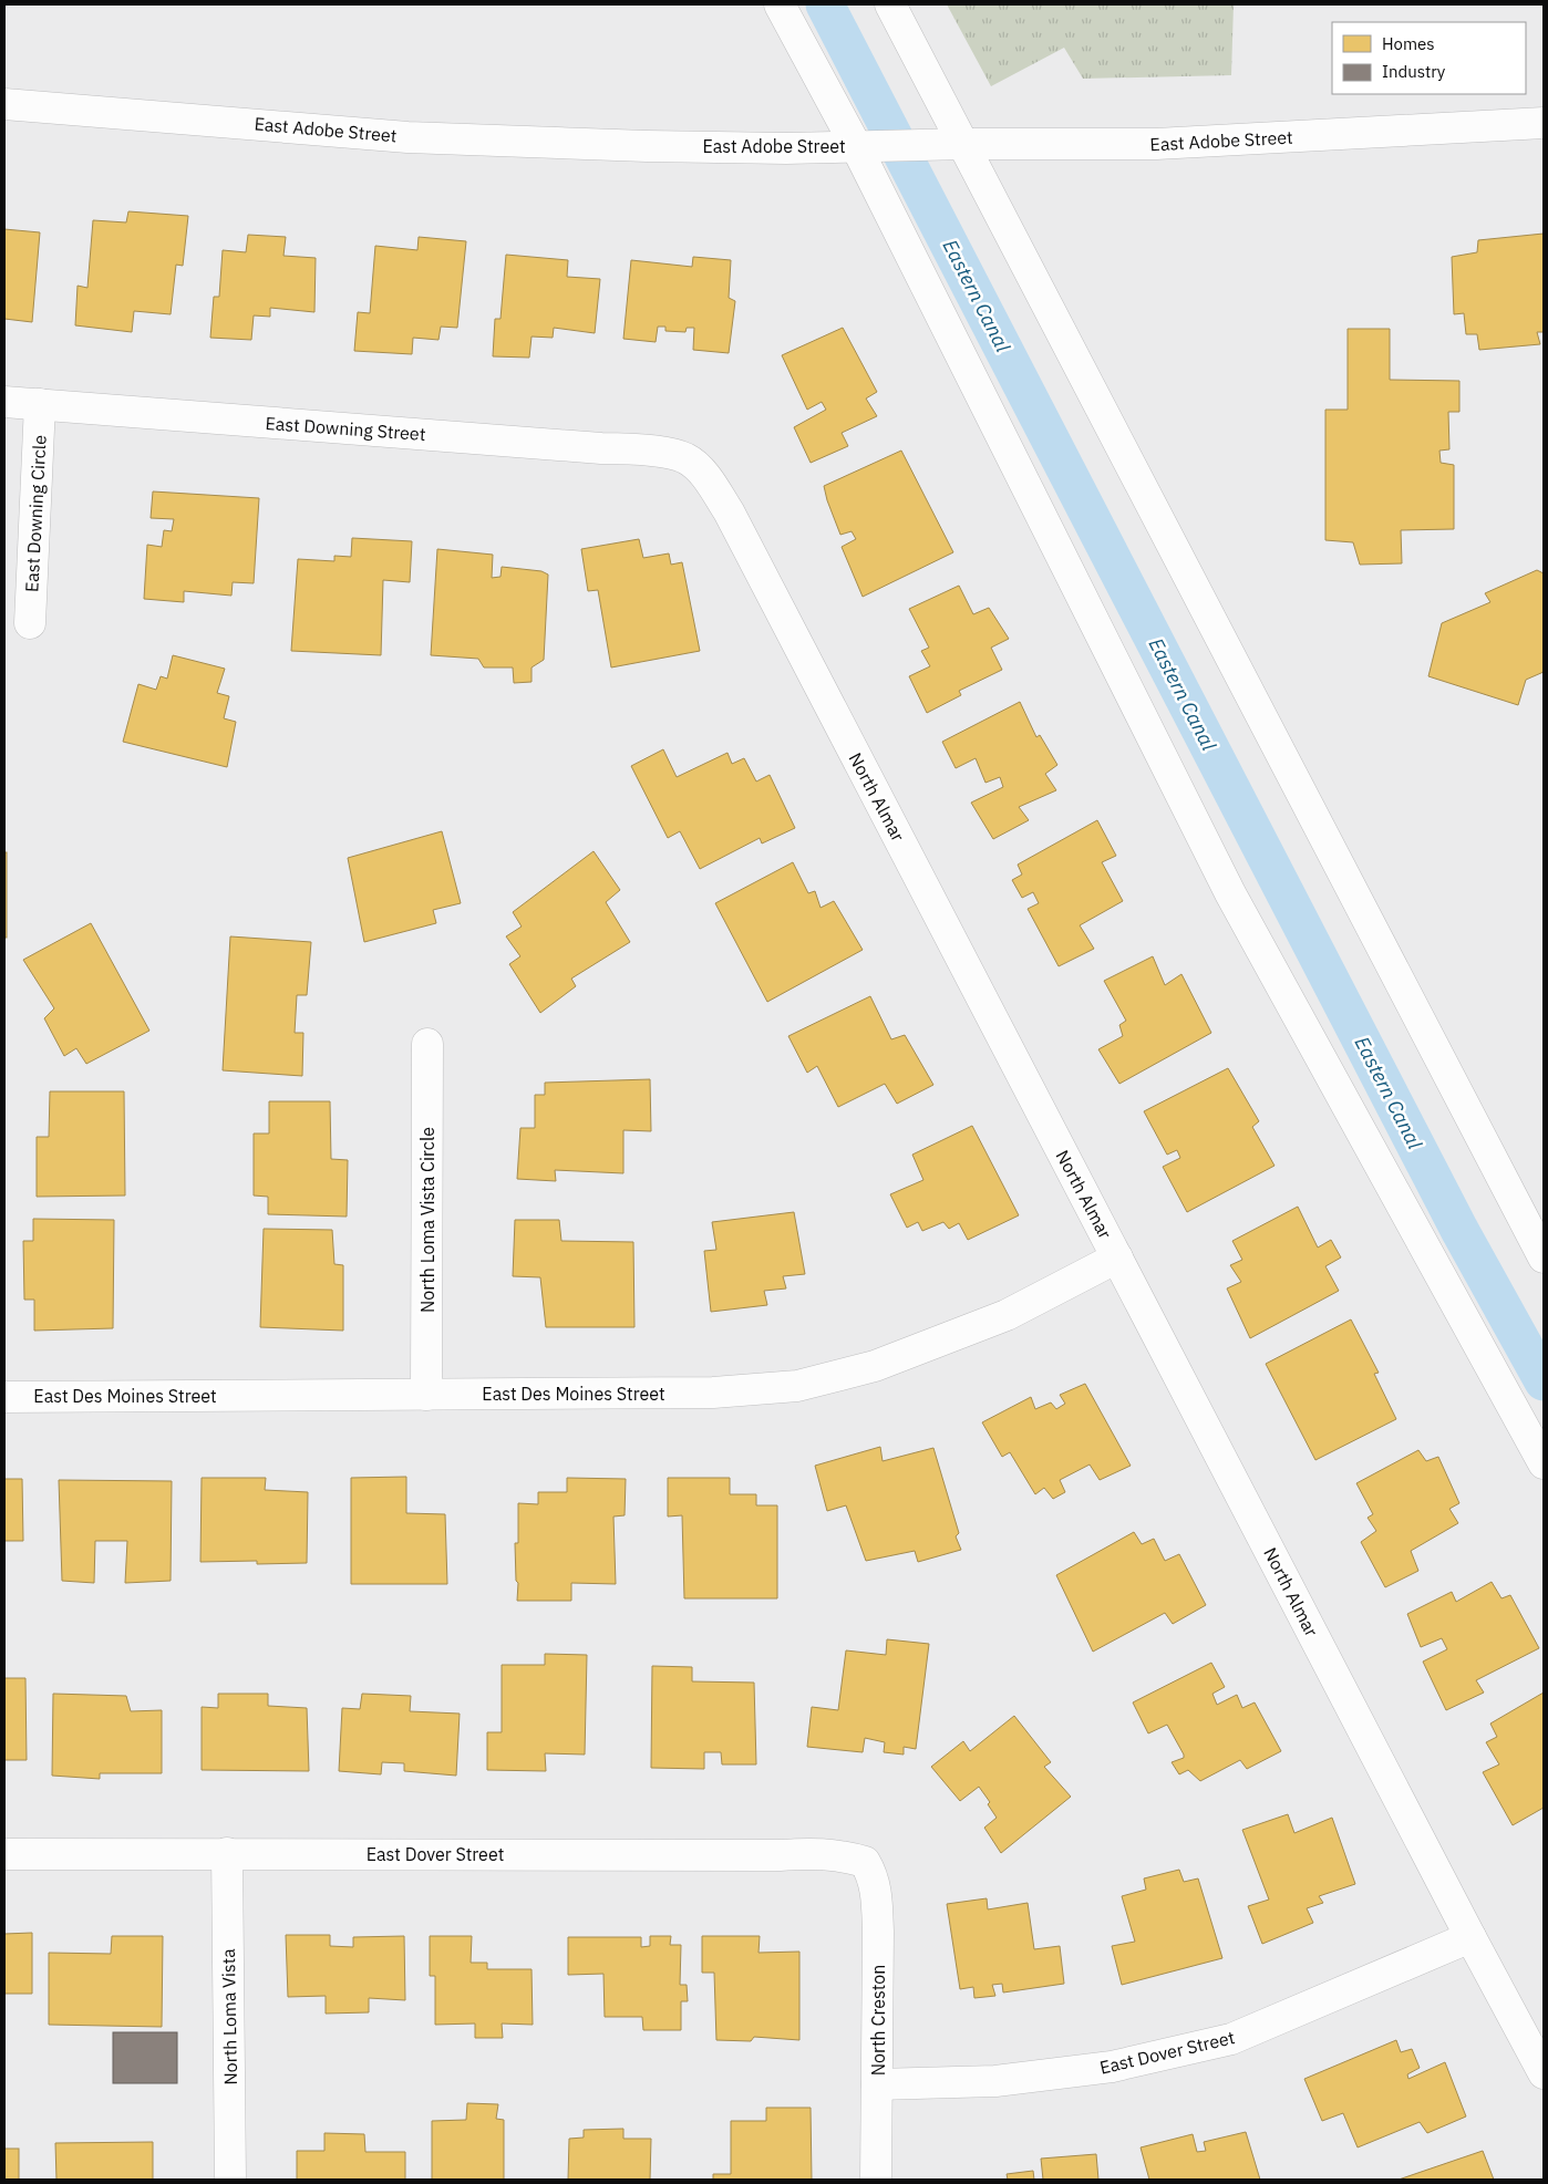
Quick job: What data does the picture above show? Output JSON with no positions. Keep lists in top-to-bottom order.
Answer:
{
  "streets": {
    "street": [
      "East Adobe Street",
      "East Downing Street",
      "East Downing Circle",
      "North Almar",
      "North Loma Vista Circle",
      "East Des Moines Street",
      "East Dover Street",
      "North Loma Vista",
      "North Creston"
    ]
  },
  "crossings": [
    ["East Downing Street", "East Downing Circle"],
    ["East Downing Street", "North Almar"],
    ["North Almar", "East Des Moines Street"],
    ["North Almar", "East Dover Street"],
    ["North Loma Vista Circle", "East Des Moines Street"],
    ["East Dover Street", "North Loma Vista"],
    ["East Dover Street", "North Creston"]
  ],
  "water": ["Eastern Canal"],
  "legend": ["Homes", "Industry"]
}
